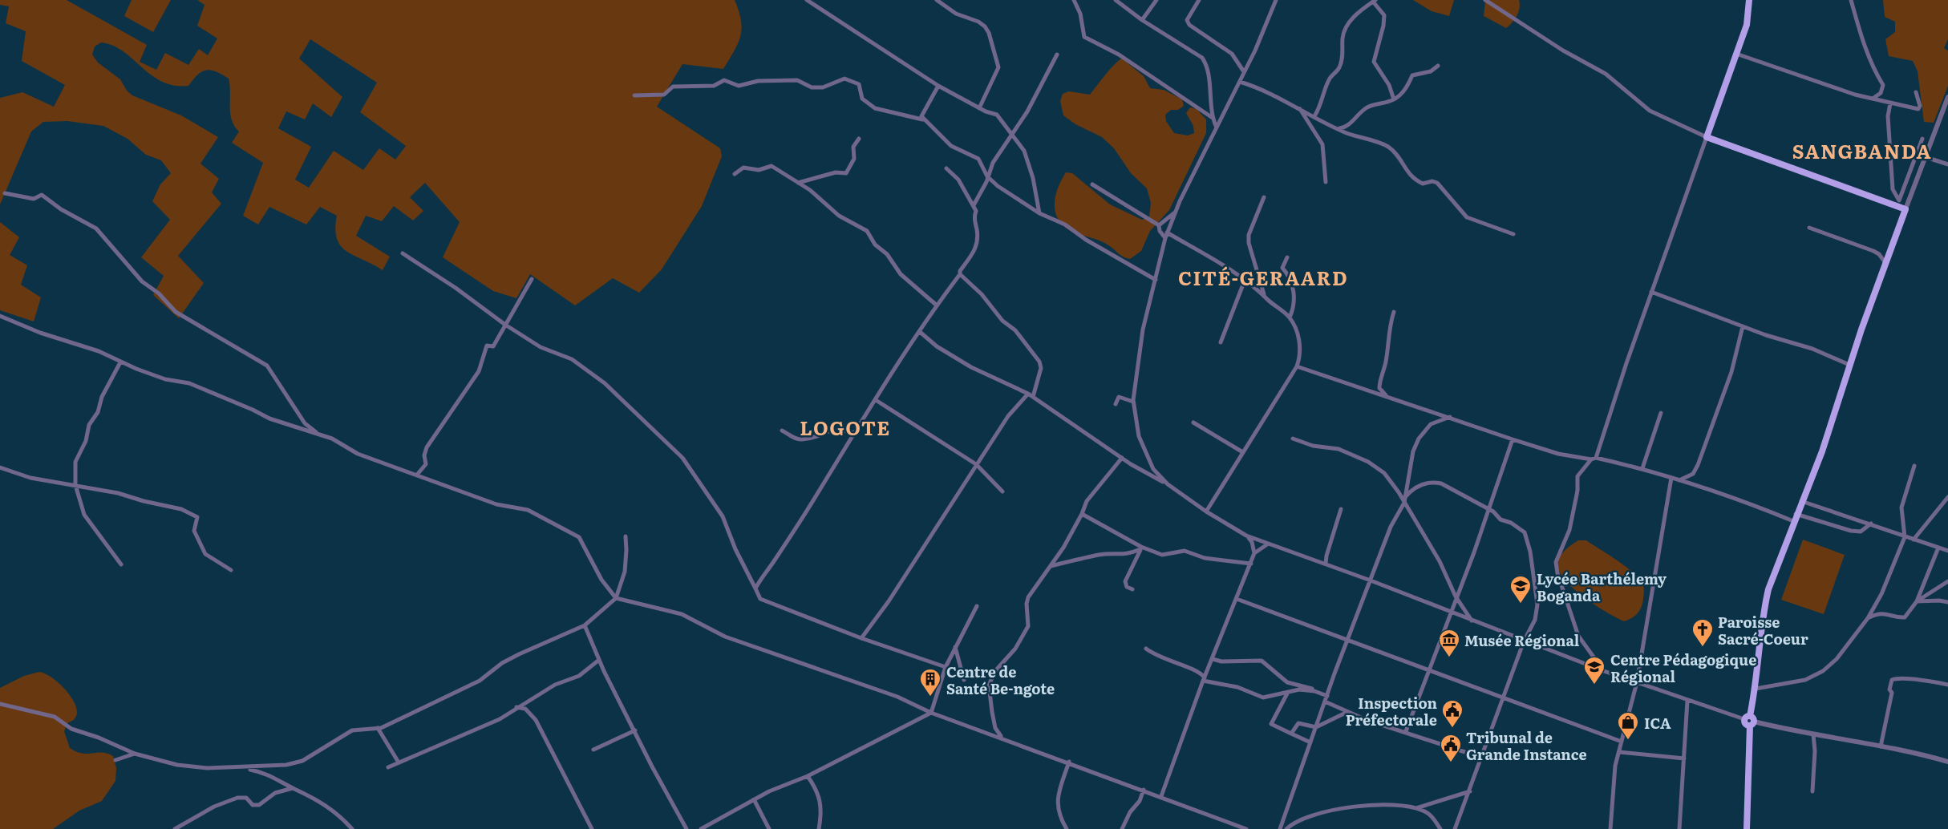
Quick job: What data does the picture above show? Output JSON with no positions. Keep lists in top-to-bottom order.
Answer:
{
  "districts": ["SANGBANDA", "CITÉ-GERAARD", "LOGOTE"],
  "places": {
    "school or university": ["Lycée Barthélemy Boganda", "Centre Pédagogique Régional"],
    "church": ["Paroisse Sacré-Coeur"],
    "museum": ["Musée Régional"],
    "building": ["Centre de Santé Be-ngote"],
    "public building": ["Inspection Préfectorale", "Tribunal de Grande Instance"],
    "shop": ["ICA"]
  }
}
